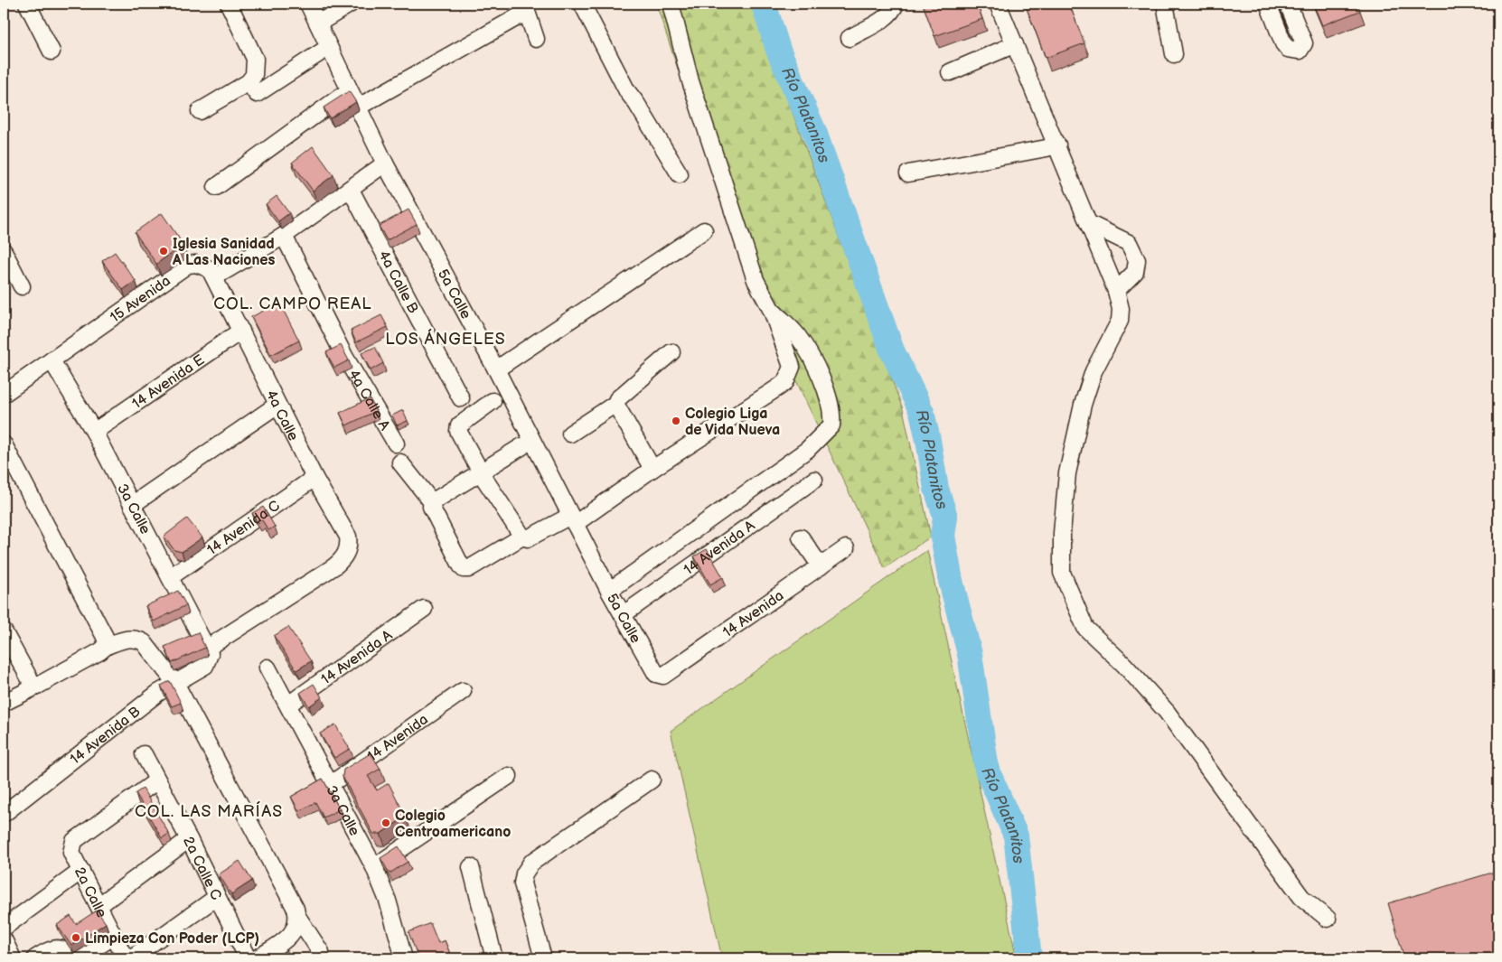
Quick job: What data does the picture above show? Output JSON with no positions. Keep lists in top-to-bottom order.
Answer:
{
  "streets": {
    "street": [
      "4a Calle B",
      "5a Calle",
      "15 Avenida",
      "14 Avenida E",
      "4a Calle A",
      "4a Calle",
      "3a Calle",
      "14 Avenida C",
      "14 Avenida A",
      "14 Avenida",
      "14 Avenida B",
      "2a Calle C",
      "2a Calle"
    ]
  },
  "crossings": [
    ["5a Calle", "14 Avenida A"],
    ["5a Calle", "14 Avenida"],
    ["15 Avenida", "4a Calle"],
    ["15 Avenida", "3a Calle"],
    ["14 Avenida E", "4a Calle"],
    ["14 Avenida E", "3a Calle"],
    ["4a Calle", "14 Avenida C"],
    ["4a Calle", "14 Avenida B"],
    ["3a Calle", "14 Avenida C"],
    ["3a Calle", "14 Avenida A"],
    ["3a Calle", "14 Avenida"],
    ["3a Calle", "14 Avenida B"],
    ["2a Calle C", "2a Calle"]
  ],
  "districts": ["COL. CAMPO REAL", "LOS ÁNGELES", "COL. LAS MARÍAS"],
  "water": ["Río Platanitos"],
  "places": [
    "Iglesia Sanidad A Las Naciones",
    "Colegio Liga de Vida Nueva",
    "Colegio Centroamericano",
    "Limpieza Con Poder (LCP)"
  ]
}
